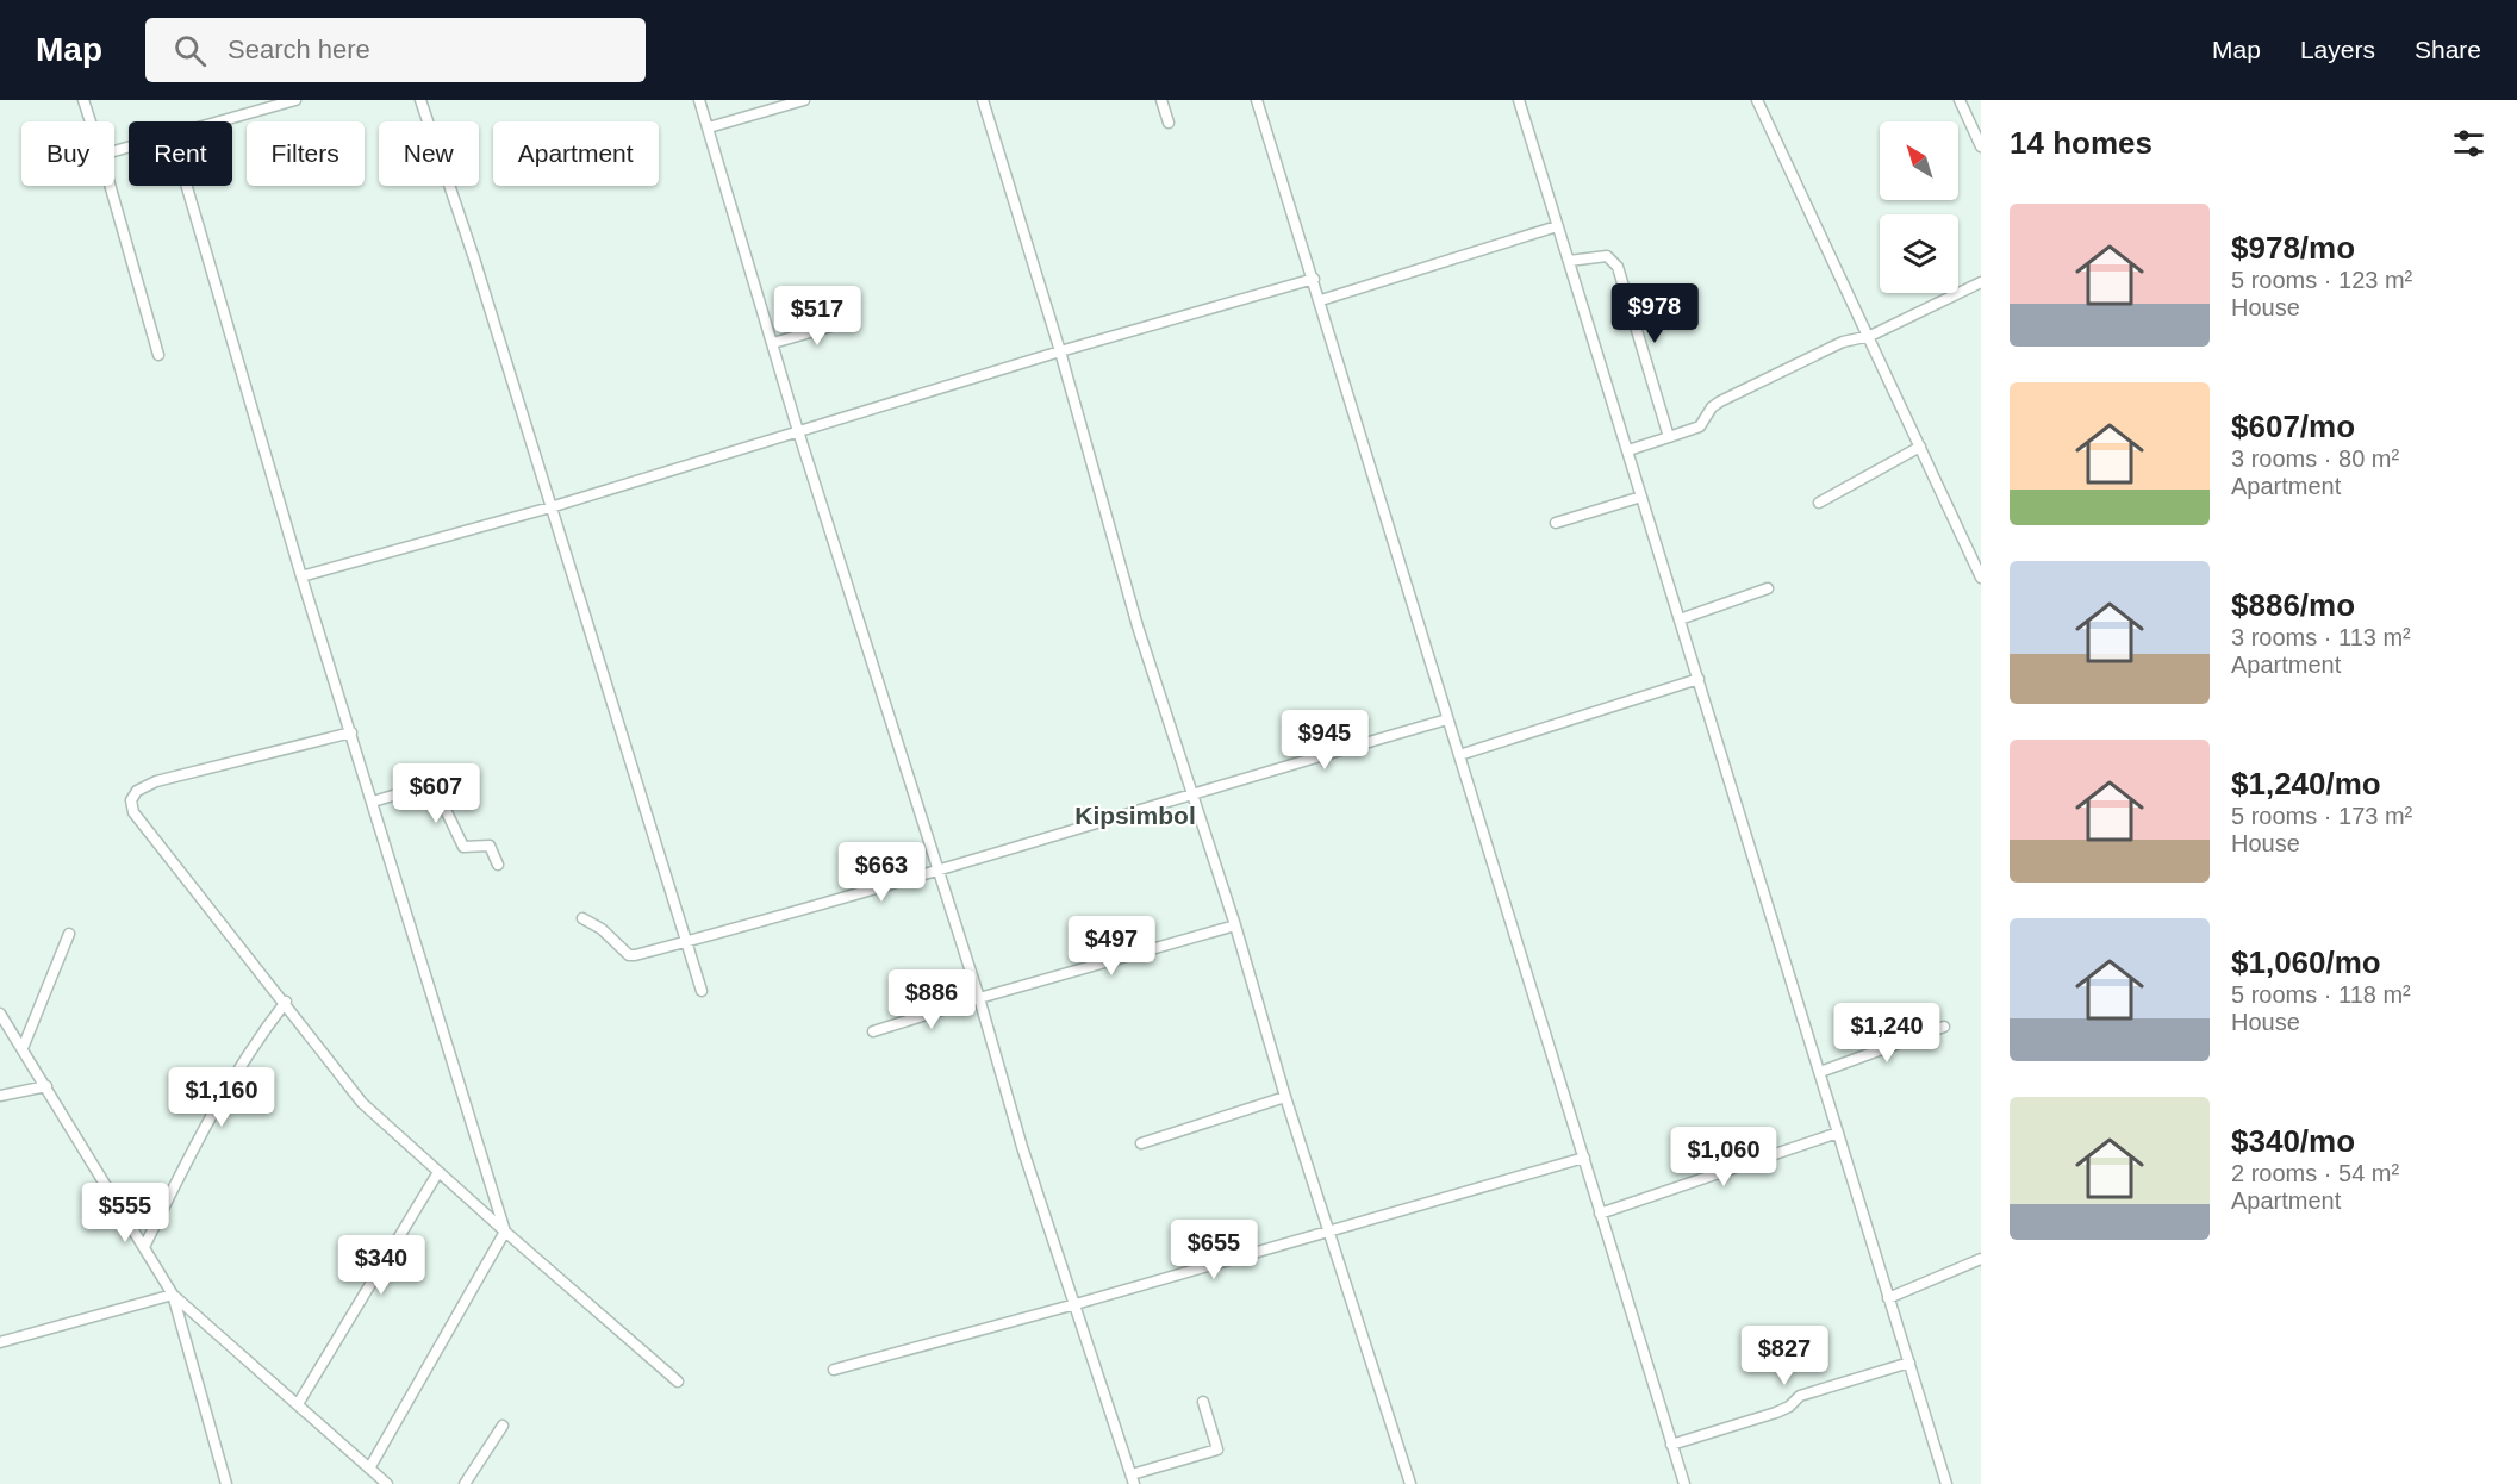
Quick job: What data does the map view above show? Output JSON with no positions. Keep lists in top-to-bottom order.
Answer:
{
  "districts": ["Kipsimbol"],
  "north": "top left",
  "page": {
    "header": "Map",
    "search": "Search here",
    "nav": ["Map", "Layers", "Share"],
    "heading": "14 homes",
    "chip": [
      "Buy",
      "Rent",
      "Filters",
      "New",
      "Apartment"
    ],
    "list": [
      {
        "name": "$978/mo",
        "note": "5 rooms · 123 m² · House"
      },
      {
        "name": "$607/mo",
        "note": "3 rooms · 80 m² · Apartment"
      },
      {
        "name": "$886/mo",
        "note": "3 rooms · 113 m² · Apartment"
      },
      {
        "name": "$1,240/mo",
        "note": "5 rooms · 173 m² · House"
      },
      {
        "name": "$1,060/mo",
        "note": "5 rooms · 118 m² · House"
      },
      {
        "name": "$340/mo",
        "note": "2 rooms · 54 m² · Apartment"
      }
    ],
    "price": [
      "$978",
      "$517",
      "$945",
      "$607",
      "$663",
      "$497",
      "$886",
      "$1,240",
      "$1,160",
      "$1,060",
      "$555",
      "$655",
      "$340",
      "$827"
    ]
  }
}
